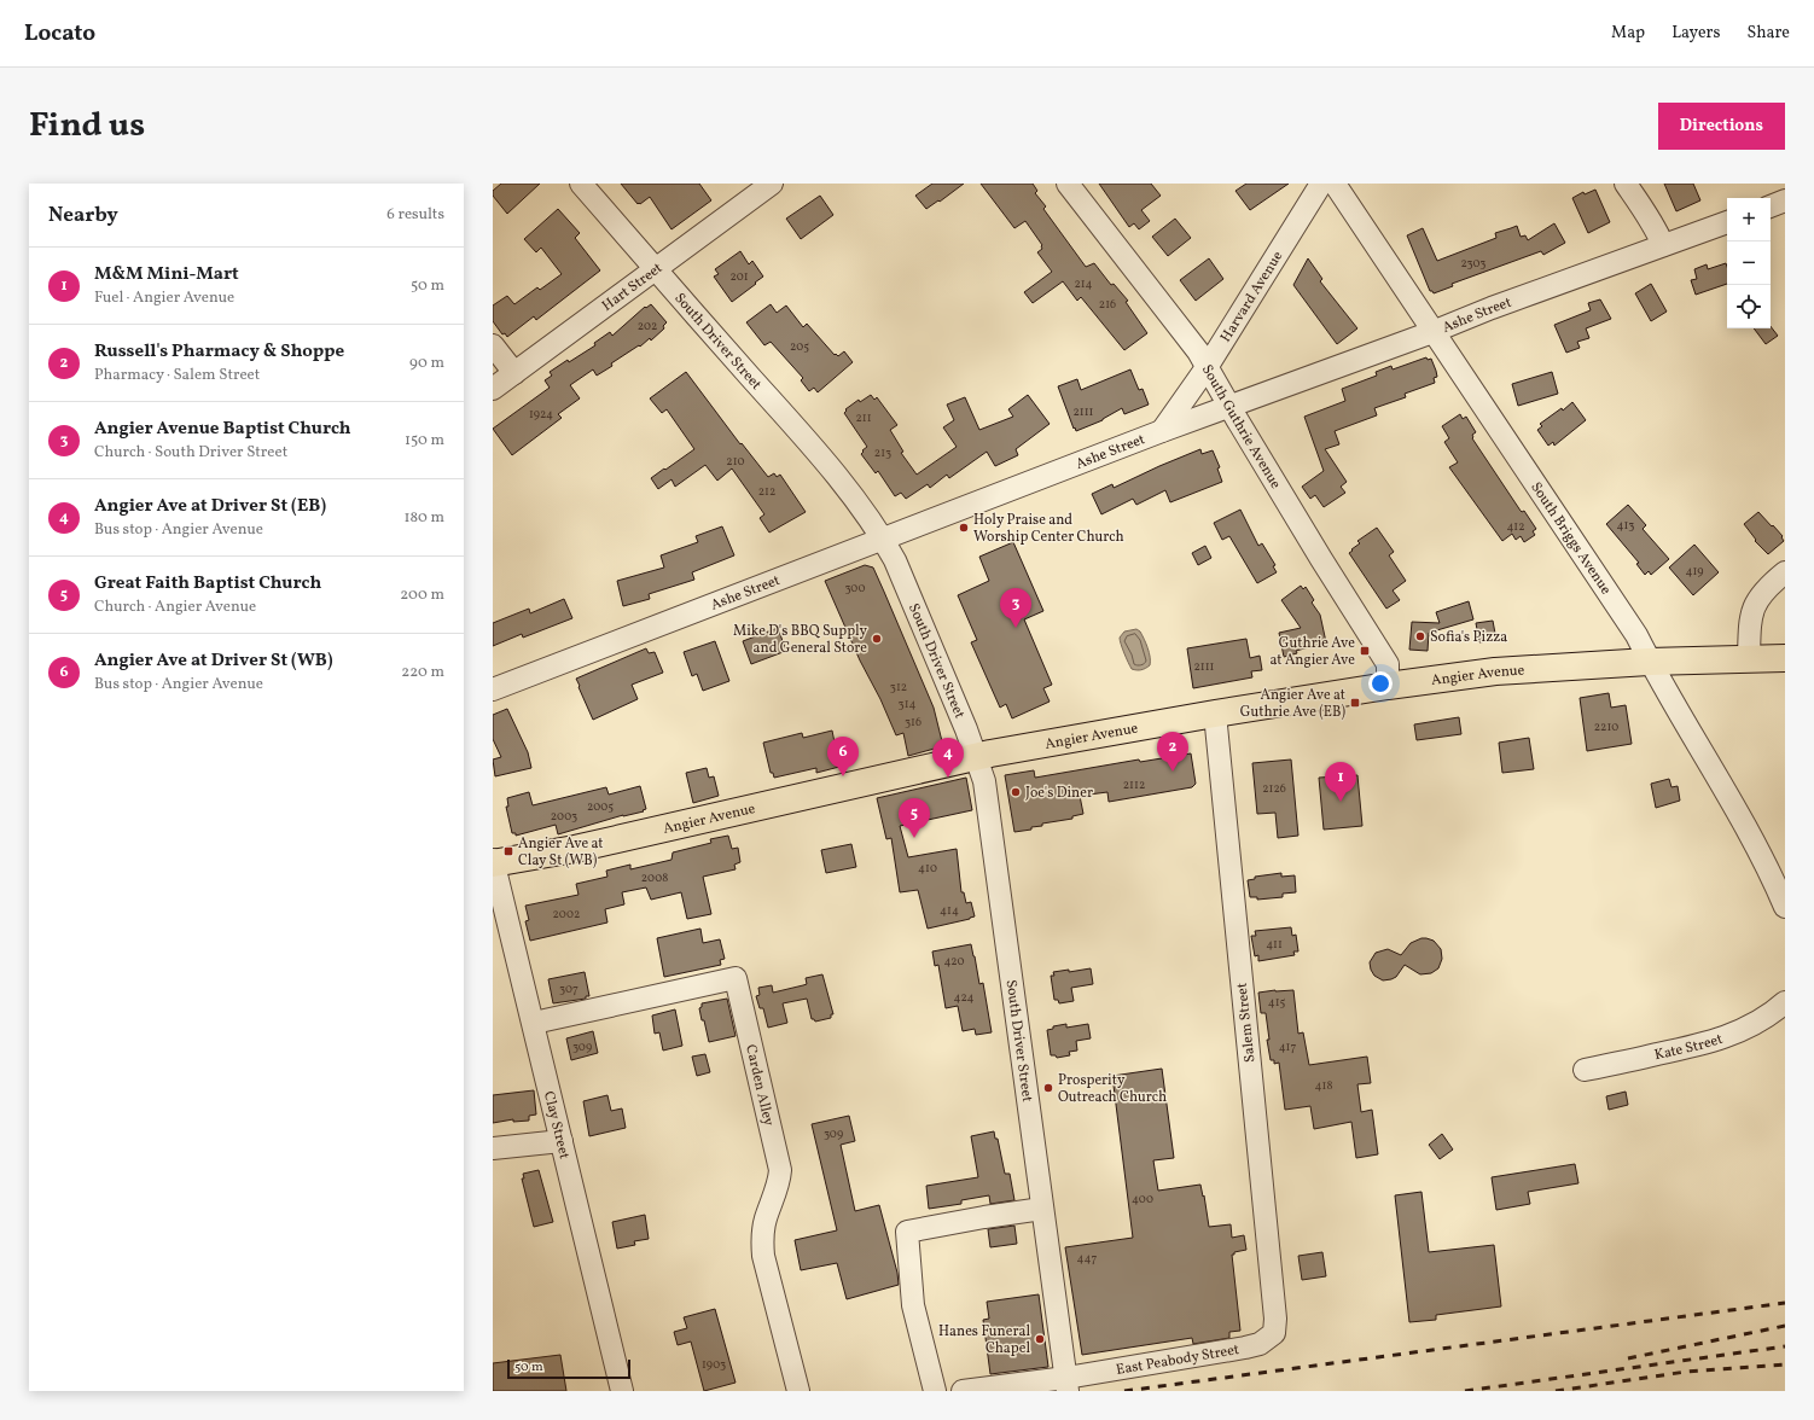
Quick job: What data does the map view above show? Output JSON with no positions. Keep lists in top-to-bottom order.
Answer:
{
  "streets": {
    "main road": ["Angier Avenue"],
    "street": [
      "Hart Street",
      "Harvard Avenue",
      "Ashe Street",
      "South Driver Street",
      "South Guthrie Avenue",
      "South Briggs Avenue",
      "Salem Street",
      "Kate Street",
      "Carden Alley",
      "Clay Street",
      "East Peabody Street"
    ]
  },
  "crossings": [
    ["Hart Street", "South Driver Street"],
    ["Harvard Avenue", "Ashe Street"],
    ["Harvard Avenue", "South Guthrie Avenue"],
    ["Ashe Street", "South Driver Street"],
    ["Ashe Street", "South Guthrie Avenue"],
    ["Ashe Street", "South Briggs Avenue"],
    ["South Driver Street", "Angier Avenue"],
    ["South Driver Street", "East Peabody Street"],
    ["South Guthrie Avenue", "Angier Avenue"],
    ["South Briggs Avenue", "Angier Avenue"],
    ["Angier Avenue", "Salem Street"],
    ["Angier Avenue", "Clay Street"],
    ["Salem Street", "East Peabody Street"],
    ["Carden Alley", "Clay Street"]
  ],
  "places": {
    "other": [
      "Holy Praise and Worship Center Church",
      "Sofia's Pizza",
      "Mike D's BBQ Supply and General Store",
      "Joe's Diner",
      "Prosperity Outreach Church",
      "Hanes Funeral Chapel"
    ],
    "transit": ["Guthrie Ave at Angier Ave", "Angier Ave at Guthrie Ave (EB)", "Angier Ave at Clay St (WB)"]
  },
  "house_numbers": [
    "2303",
    "201",
    "214",
    "216",
    "202",
    "205",
    "2111",
    "1924",
    "211",
    "213",
    "210",
    "212",
    "413",
    "412",
    "419",
    "300",
    "2111",
    "312",
    "314",
    "316",
    "2210",
    "2112",
    "2126",
    "2005",
    "2003",
    "410",
    "2008",
    "414",
    "2002",
    "411",
    "420",
    "307",
    "424",
    "415",
    "309",
    "417",
    "418",
    "309",
    "400",
    "447",
    "1903"
  ],
  "scale_bar": "50 m",
  "page": {
    "header": "Locato",
    "nav": ["Map", "Layers", "Share"],
    "title": "Find us",
    "buttons": "Directions",
    "heading": ["Nearby", "6 results"],
    "map_buttons": ["+", "−"],
    "list": [
      {
        "mark": "1",
        "name": "M&M Mini-Mart",
        "note": "Fuel · Angier Avenue",
        "value": "50 m"
      },
      {
        "mark": "2",
        "name": "Russell's Pharmacy & Shoppe",
        "note": "Pharmacy · Salem Street",
        "value": "90 m"
      },
      {
        "mark": "3",
        "name": "Angier Avenue Baptist Church",
        "note": "Church · South Driver Street",
        "value": "150 m"
      },
      {
        "mark": "4",
        "name": "Angier Ave at Driver St (EB)",
        "note": "Bus stop · Angier Avenue",
        "value": "180 m"
      },
      {
        "mark": "5",
        "name": "Great Faith Baptist Church",
        "note": "Church · Angier Avenue",
        "value": "200 m"
      },
      {
        "mark": "6",
        "name": "Angier Ave at Driver St (WB)",
        "note": "Bus stop · Angier Avenue",
        "value": "220 m"
      }
    ],
    "pins": [
      "3",
      "2",
      "6",
      "4",
      "1",
      "5"
    ],
    "scale": "50 m"
  }
}
